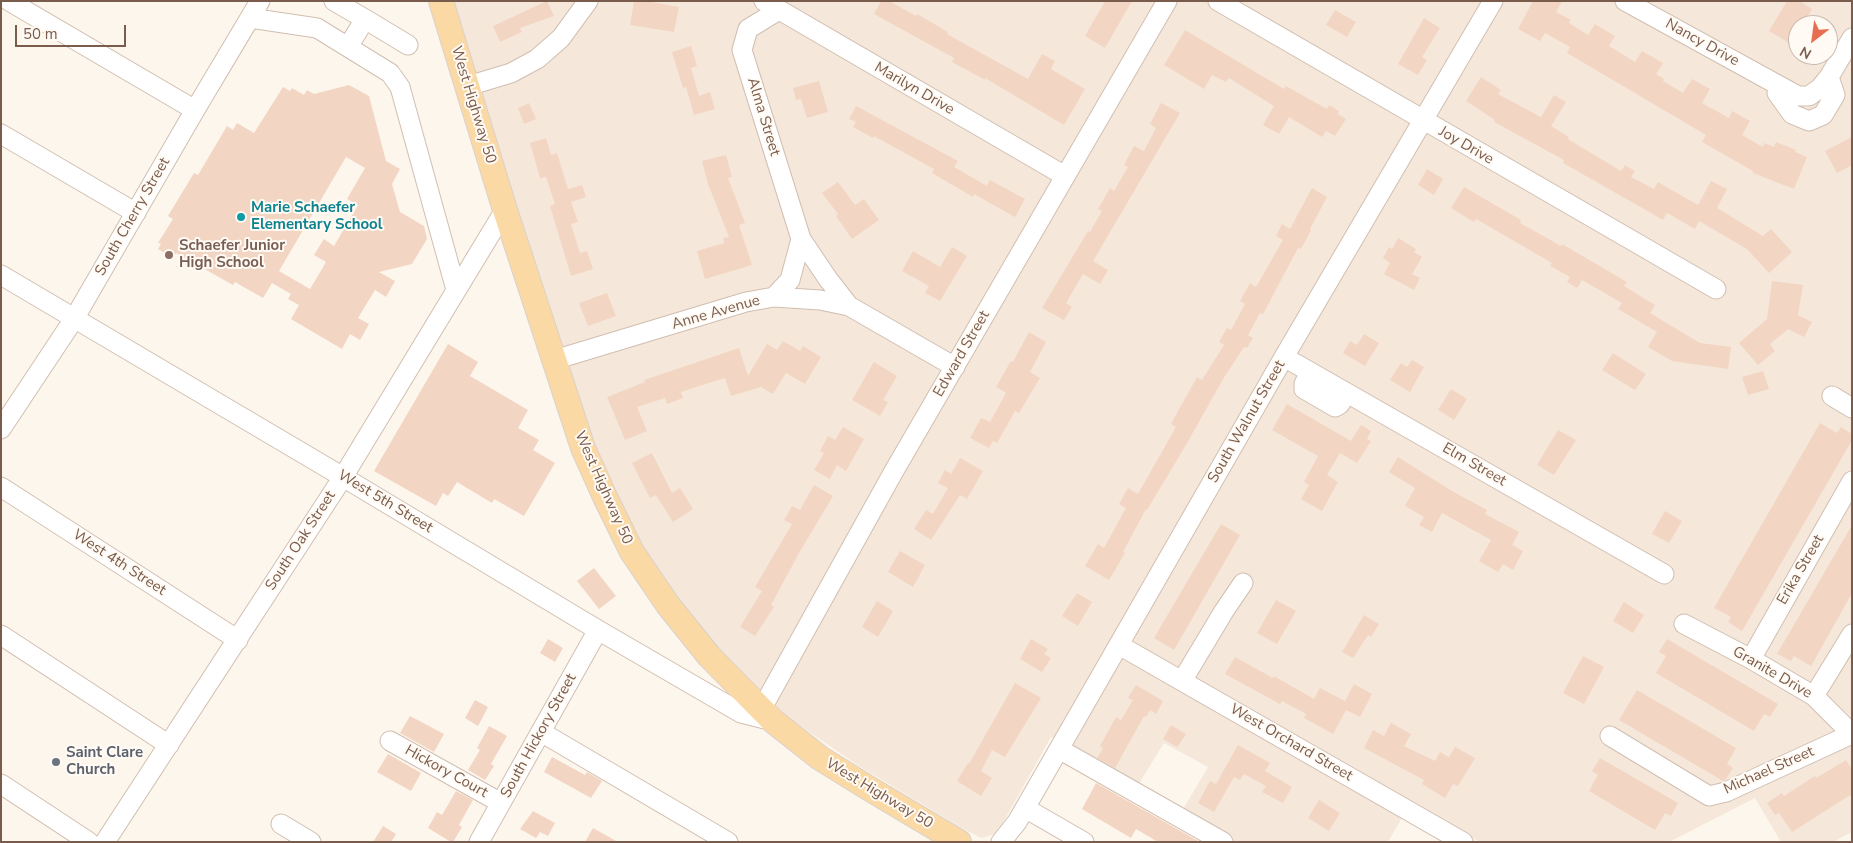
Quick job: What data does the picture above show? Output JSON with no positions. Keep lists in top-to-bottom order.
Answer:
{
  "streets": {
    "main road": ["West Highway 50"],
    "street": [
      "Nancy Drive",
      "Marilyn Drive",
      "Alma Street",
      "Joy Drive",
      "South Cherry Street",
      "Anne Avenue",
      "Edward Street",
      "South Walnut Street",
      "Elm Street",
      "West 5th Street",
      "South Oak Street",
      "West 4th Street",
      "Erika Street",
      "Granite Drive",
      "South Hickory Street",
      "West Orchard Street",
      "Michael Street",
      "Hickory Court"
    ]
  },
  "crossings": [
    ["Marilyn Drive", "Alma Street"],
    ["Marilyn Drive", "Edward Street"],
    ["West Highway 50", "Anne Avenue"],
    ["West Highway 50", "Edward Street"],
    ["West Highway 50", "West 5th Street"],
    ["West Highway 50", "South Oak Street"],
    ["Alma Street", "Anne Avenue"],
    ["Joy Drive", "South Walnut Street"],
    ["South Cherry Street", "West 5th Street"],
    ["Anne Avenue", "Edward Street"],
    ["Edward Street", "West 5th Street"],
    ["South Walnut Street", "Elm Street"],
    ["South Walnut Street", "West Orchard Street"],
    ["West 5th Street", "South Oak Street"],
    ["West 5th Street", "South Hickory Street"],
    ["South Oak Street", "West 4th Street"],
    ["Erika Street", "Granite Drive"],
    ["Granite Drive", "Michael Street"],
    ["South Hickory Street", "Hickory Court"]
  ],
  "places": ["Marie Schaefer Elementary School", "Schaefer Junior High School", "Saint Clare Church"],
  "scale_bar": "50 m",
  "north": "bottom left"
}
